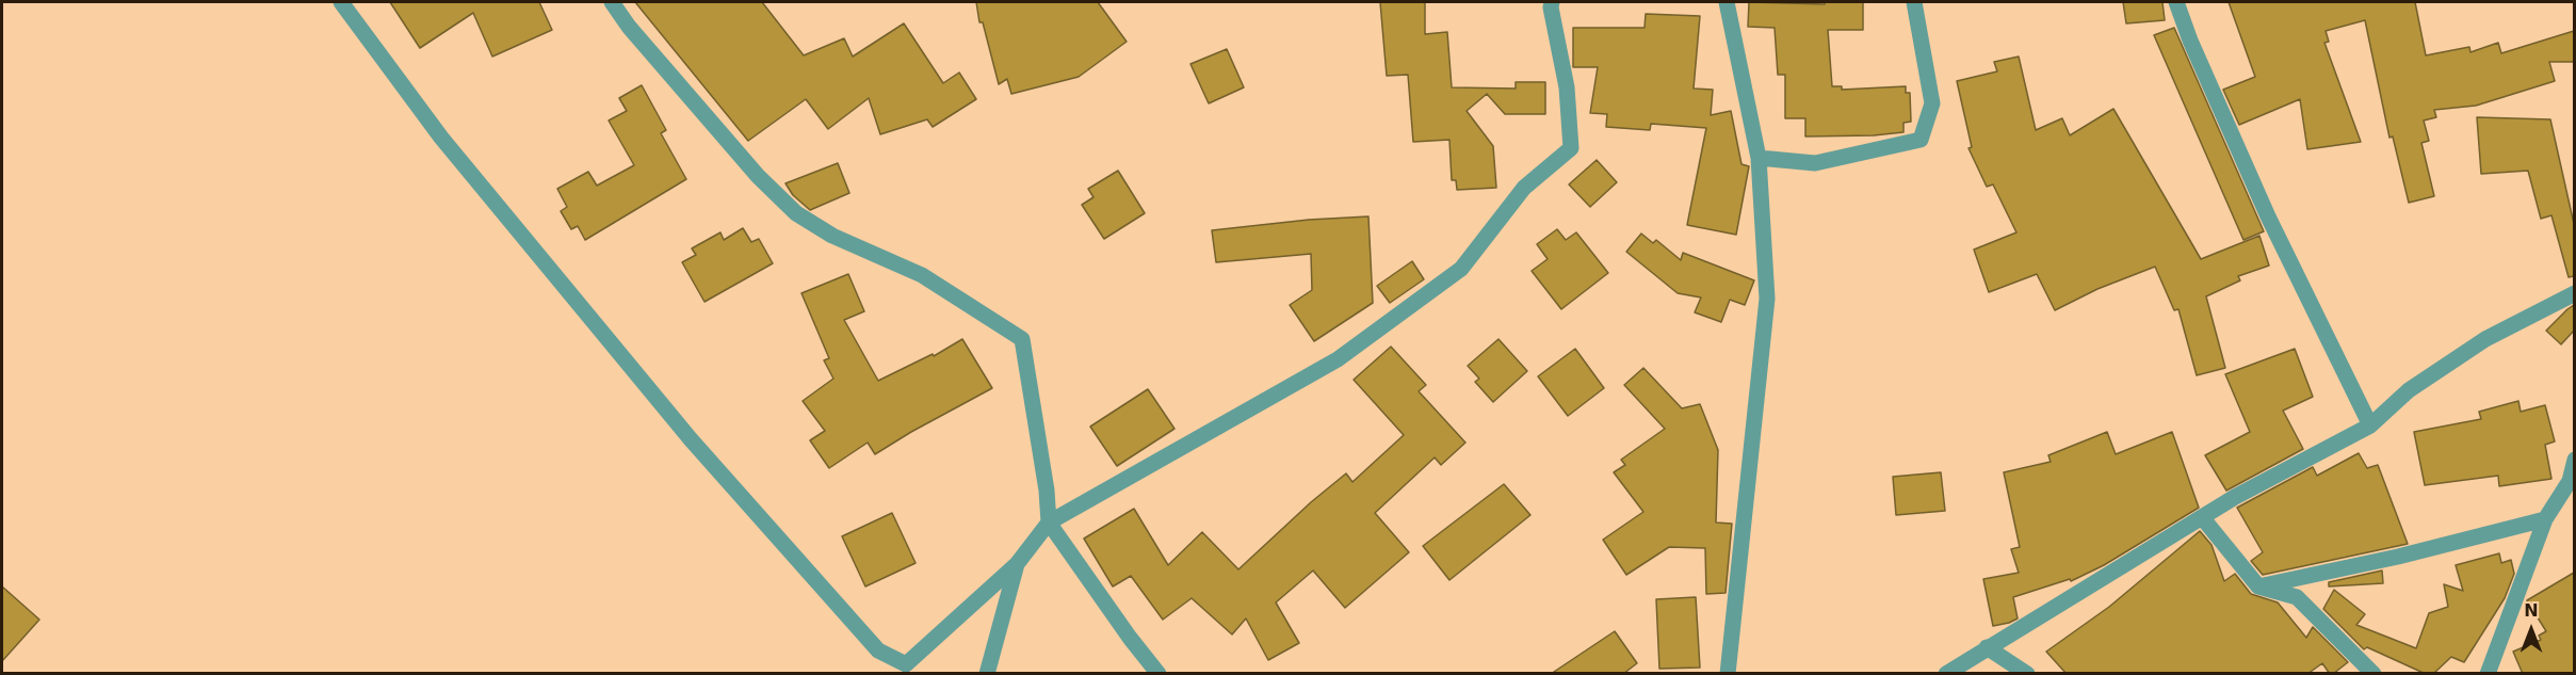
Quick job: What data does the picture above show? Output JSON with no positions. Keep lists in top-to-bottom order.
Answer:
{
  "north": "top"
}
